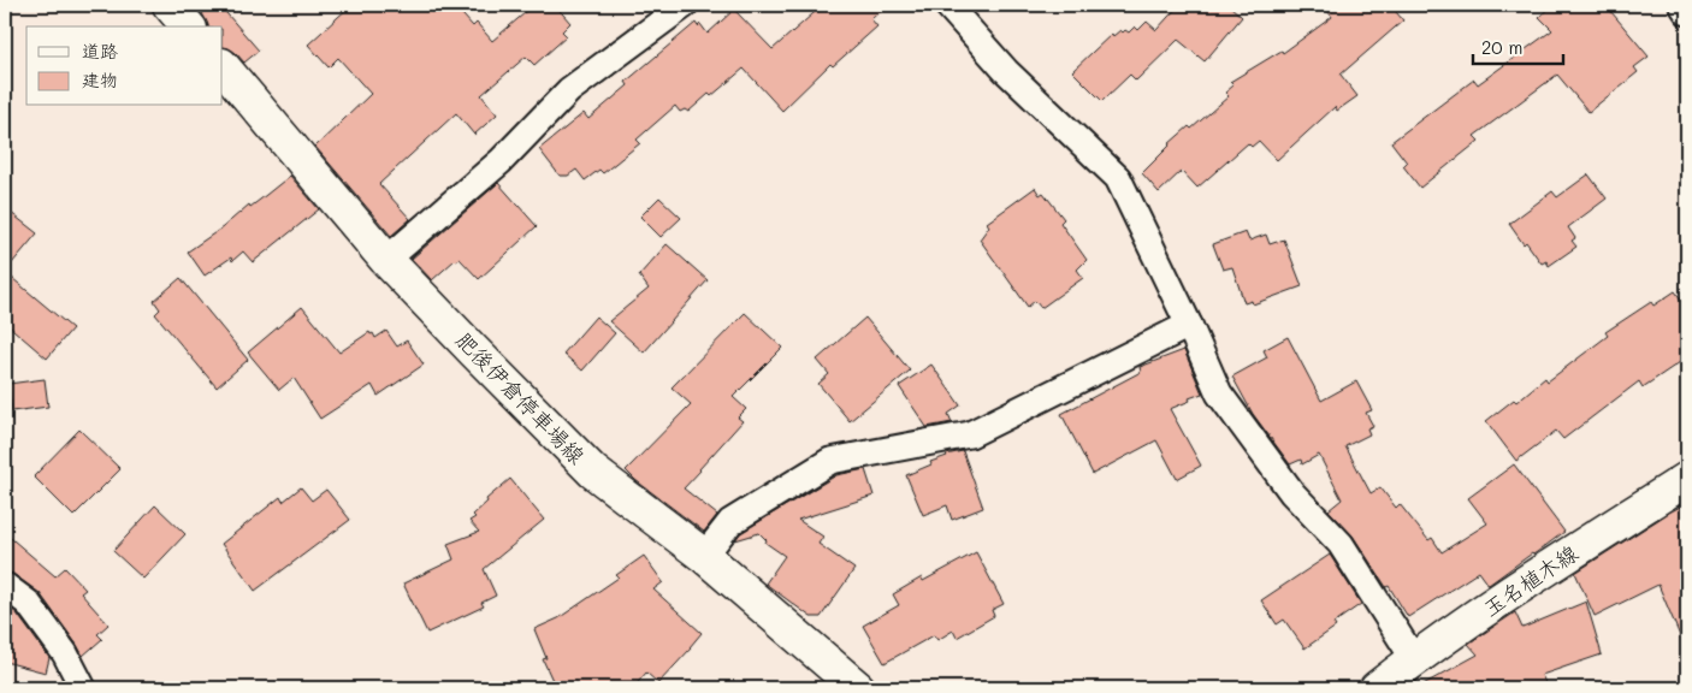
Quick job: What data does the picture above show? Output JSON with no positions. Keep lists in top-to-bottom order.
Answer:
{
  "streets": {
    "main road": ["肥後伊倉停車場線", "玉名植木線"]
  },
  "legend": ["道路", "建物"],
  "scale_bar": "20 m"
}
